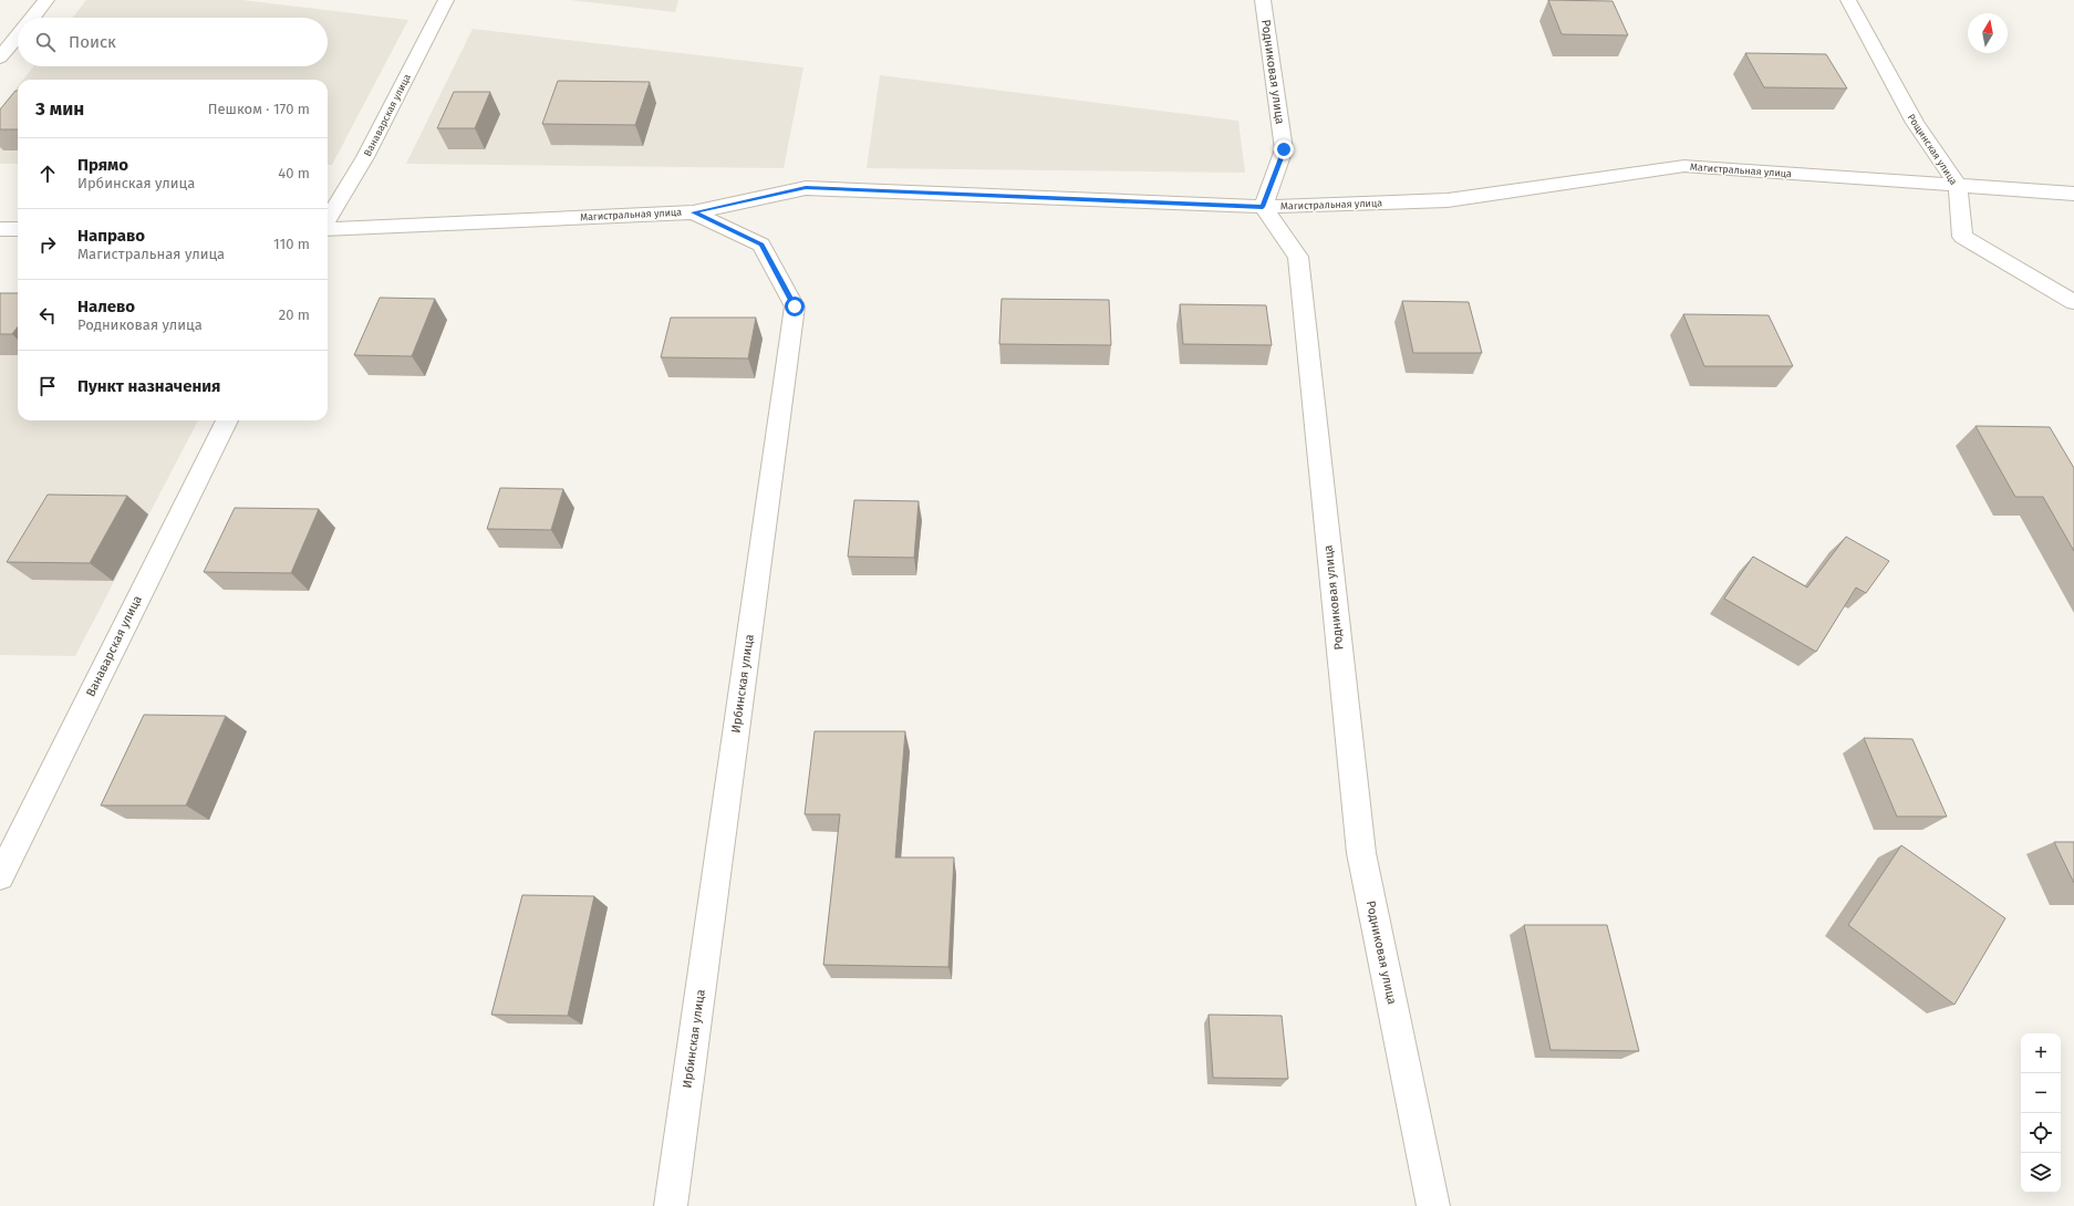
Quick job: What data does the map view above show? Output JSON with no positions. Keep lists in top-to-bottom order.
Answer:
{
  "streets": {
    "street": [
      "Родниковая улица",
      "Ванаварская улица",
      "Рощинская улица",
      "Магистральная улица",
      "Ирбинская улица"
    ]
  },
  "crossings": [
    ["Родниковая улица", "Магистральная улица"],
    ["Рощинская улица", "Магистральная улица"],
    ["Магистральная улица", "Ирбинская улица"]
  ],
  "north": "top",
  "page": {
    "search": "Поиск",
    "heading": ["3 мин", "Пешком · 170 m"],
    "list": [
      ["Прямо", "Ирбинская улица", "40 m"],
      ["Направо", "Магистральная улица", "110 m"],
      ["Налево", "Родниковая улица", "20 m"],
      "Пункт назначения"
    ],
    "map_buttons": ["+", "−"]
  }
}
